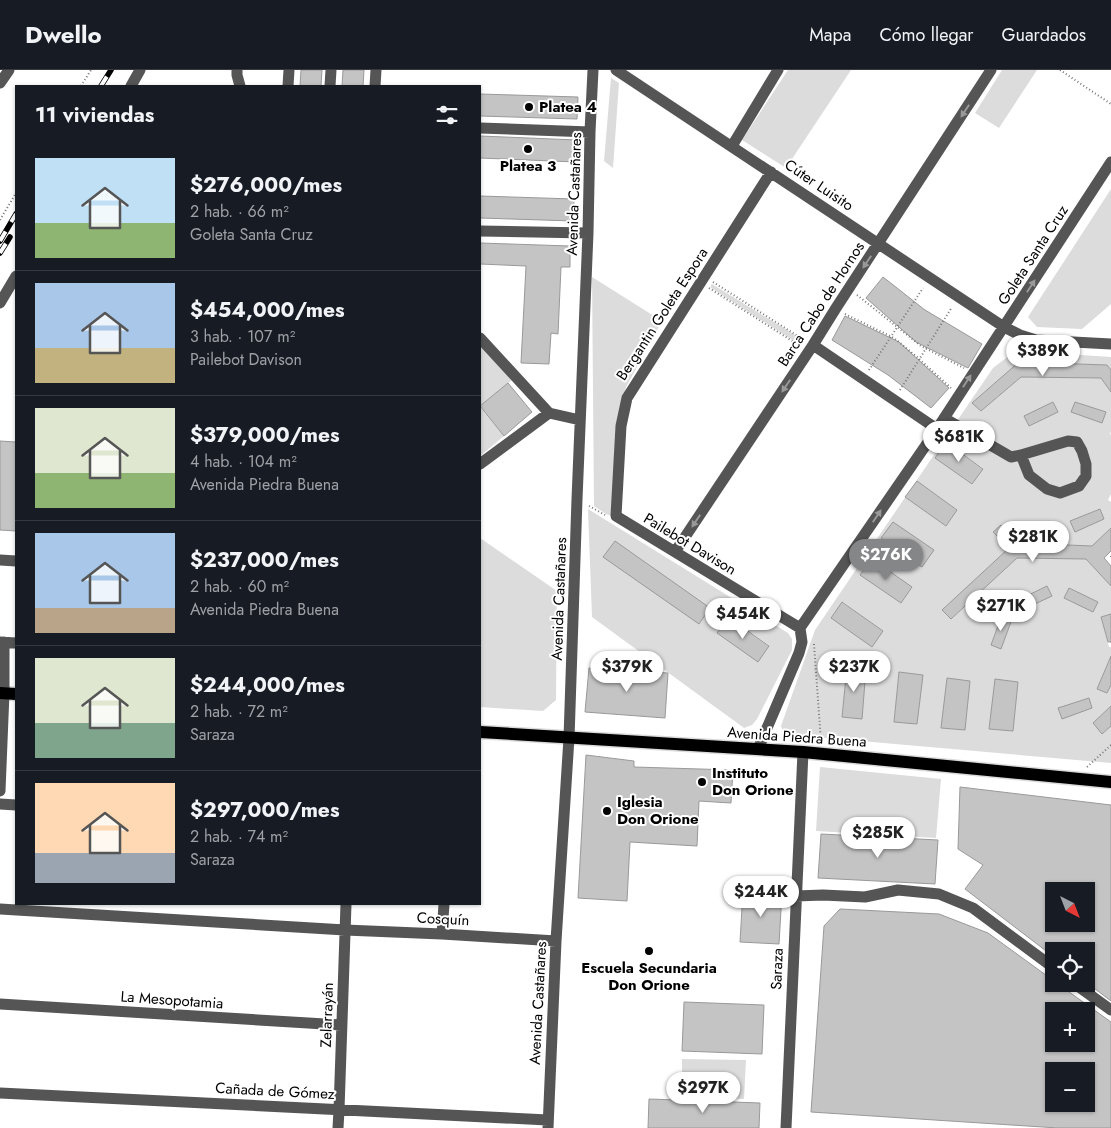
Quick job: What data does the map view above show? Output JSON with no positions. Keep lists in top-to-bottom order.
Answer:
{
  "streets": {
    "main road": ["Avenida Piedra Buena"],
    "street": [
      "Cúter Luisito",
      "Avenida Castañares",
      "Goleta Santa Cruz",
      "Barca Cabo de Hornos",
      "Bergantin Goleta Espora",
      "Pailebot Davison",
      "Cosquín",
      "Saraza",
      "La Mesopotamia",
      "Zelarrayán",
      "Cañada de Gómez"
    ]
  },
  "crossings": [
    ["Cúter Luisito", "Goleta Santa Cruz"],
    ["Cúter Luisito", "Barca Cabo de Hornos"],
    ["Cúter Luisito", "Bergantin Goleta Espora"],
    ["Avenida Castañares", "Avenida Piedra Buena"],
    ["Avenida Castañares", "Cosquín"],
    ["Avenida Castañares", "Cañada de Gómez"],
    ["Goleta Santa Cruz", "Pailebot Davison"],
    ["Barca Cabo de Hornos", "Pailebot Davison"],
    ["Bergantin Goleta Espora", "Pailebot Davison"],
    ["Avenida Piedra Buena", "Saraza"],
    ["Cosquín", "Zelarrayán"],
    ["La Mesopotamia", "Zelarrayán"],
    ["Zelarrayán", "Cañada de Gómez"]
  ],
  "one_way": ["Goleta Santa Cruz", "Barca Cabo de Hornos"],
  "places": [
    "Platea 4",
    "Platea 3",
    "Instituto Don Orione",
    "Iglesia Don Orione",
    "Escuela Secundaria Don Orione"
  ],
  "north": "bottom right",
  "page": {
    "header": "Dwello",
    "nav": ["Mapa", "Cómo llegar", "Guardados"],
    "heading": "11 viviendas",
    "list": [
      {
        "name": "$276,000/mes",
        "note": "2 hab. · 66 m² · Goleta Santa Cruz"
      },
      {
        "name": "$454,000/mes",
        "note": "3 hab. · 107 m² · Pailebot Davison"
      },
      {
        "name": "$379,000/mes",
        "note": "4 hab. · 104 m² · Avenida Piedra Buena"
      },
      {
        "name": "$237,000/mes",
        "note": "2 hab. · 60 m² · Avenida Piedra Buena"
      },
      {
        "name": "$244,000/mes",
        "note": "2 hab. · 72 m² · Saraza"
      },
      {
        "name": "$297,000/mes",
        "note": "2 hab. · 74 m² · Saraza"
      }
    ],
    "price": [
      "$389K",
      "$681K",
      "$281K",
      "$276K",
      "$271K",
      "$454K",
      "$379K",
      "$237K",
      "$285K",
      "$244K",
      "$297K"
    ],
    "map_buttons": ["+", "−"]
  }
}
